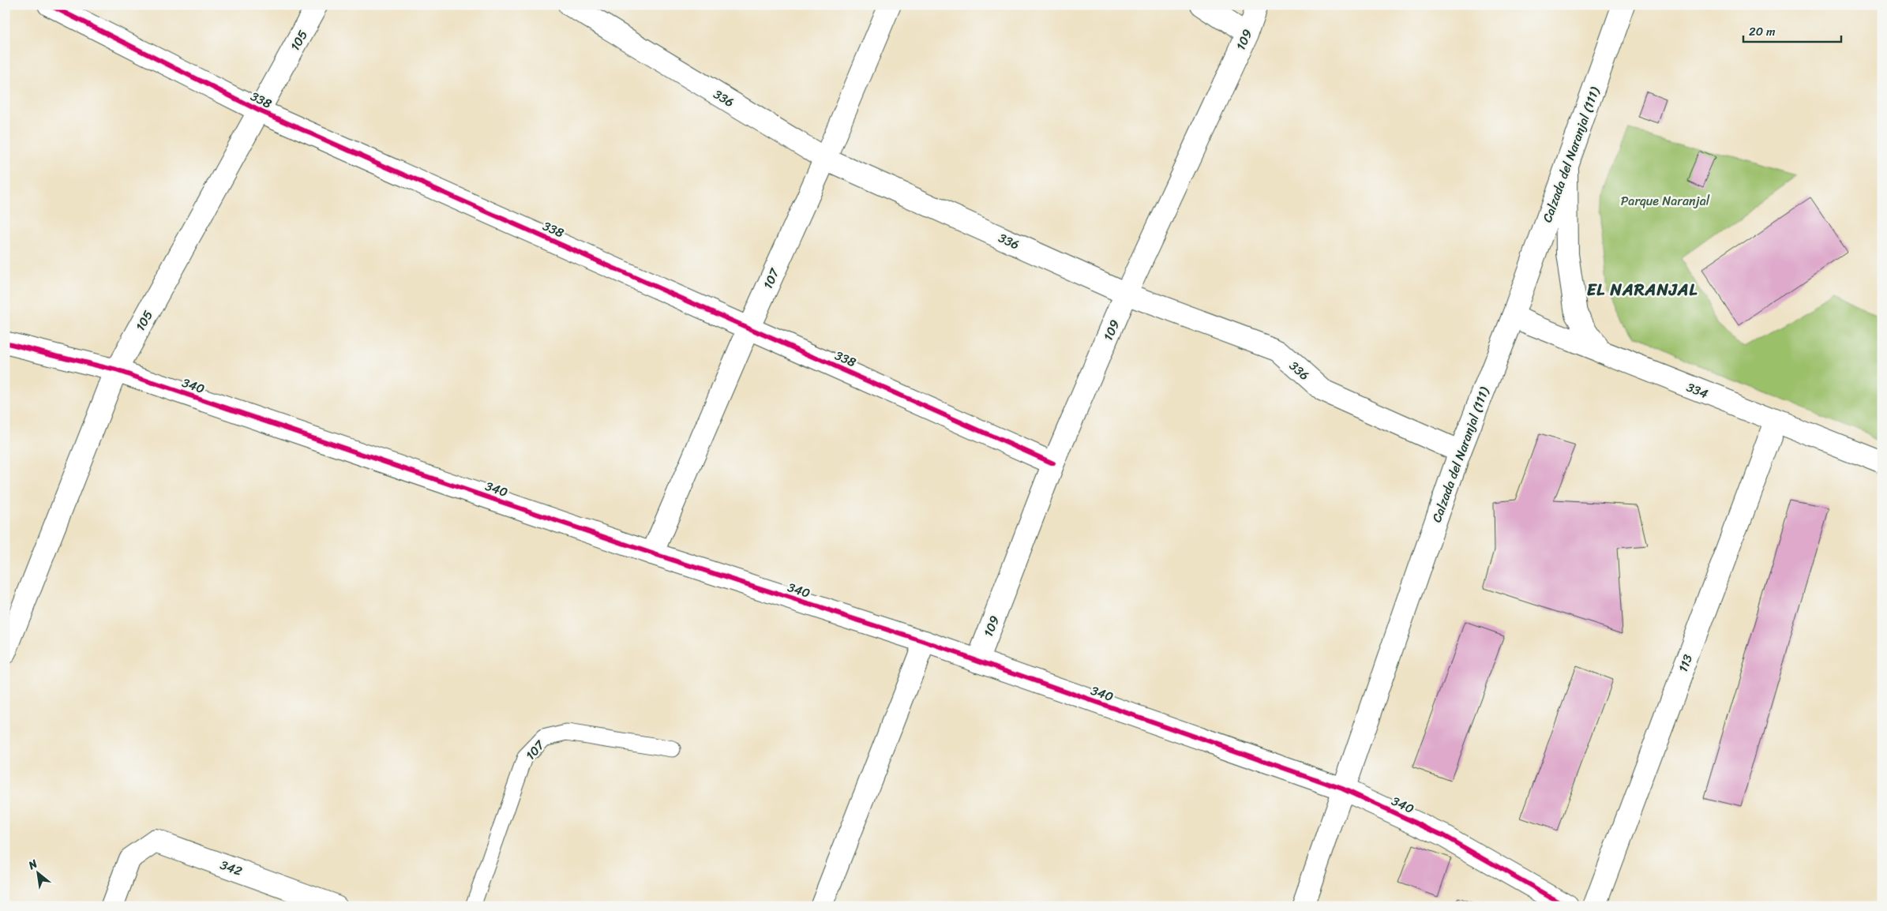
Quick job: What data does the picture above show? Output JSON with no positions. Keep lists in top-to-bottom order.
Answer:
{
  "streets": {
    "street": [
      "109",
      "105",
      "336",
      "338",
      "Calzada del Naranjal (111)",
      "107",
      "340",
      "334",
      "113",
      "342"
    ]
  },
  "crossings": [
    ["109", "336"],
    ["109", "338"],
    ["109", "340"],
    ["105", "338"],
    ["105", "340"],
    ["336", "Calzada del Naranjal (111)"],
    ["336", "107"],
    ["338", "107"],
    ["Calzada del Naranjal (111)", "340"],
    ["Calzada del Naranjal (111)", "334"],
    ["107", "340"],
    ["334", "113"]
  ],
  "districts": ["EL NARANJAL"],
  "parks": ["Parque Naranjal"],
  "scale_bar": "20 m",
  "north": "top left"
}
